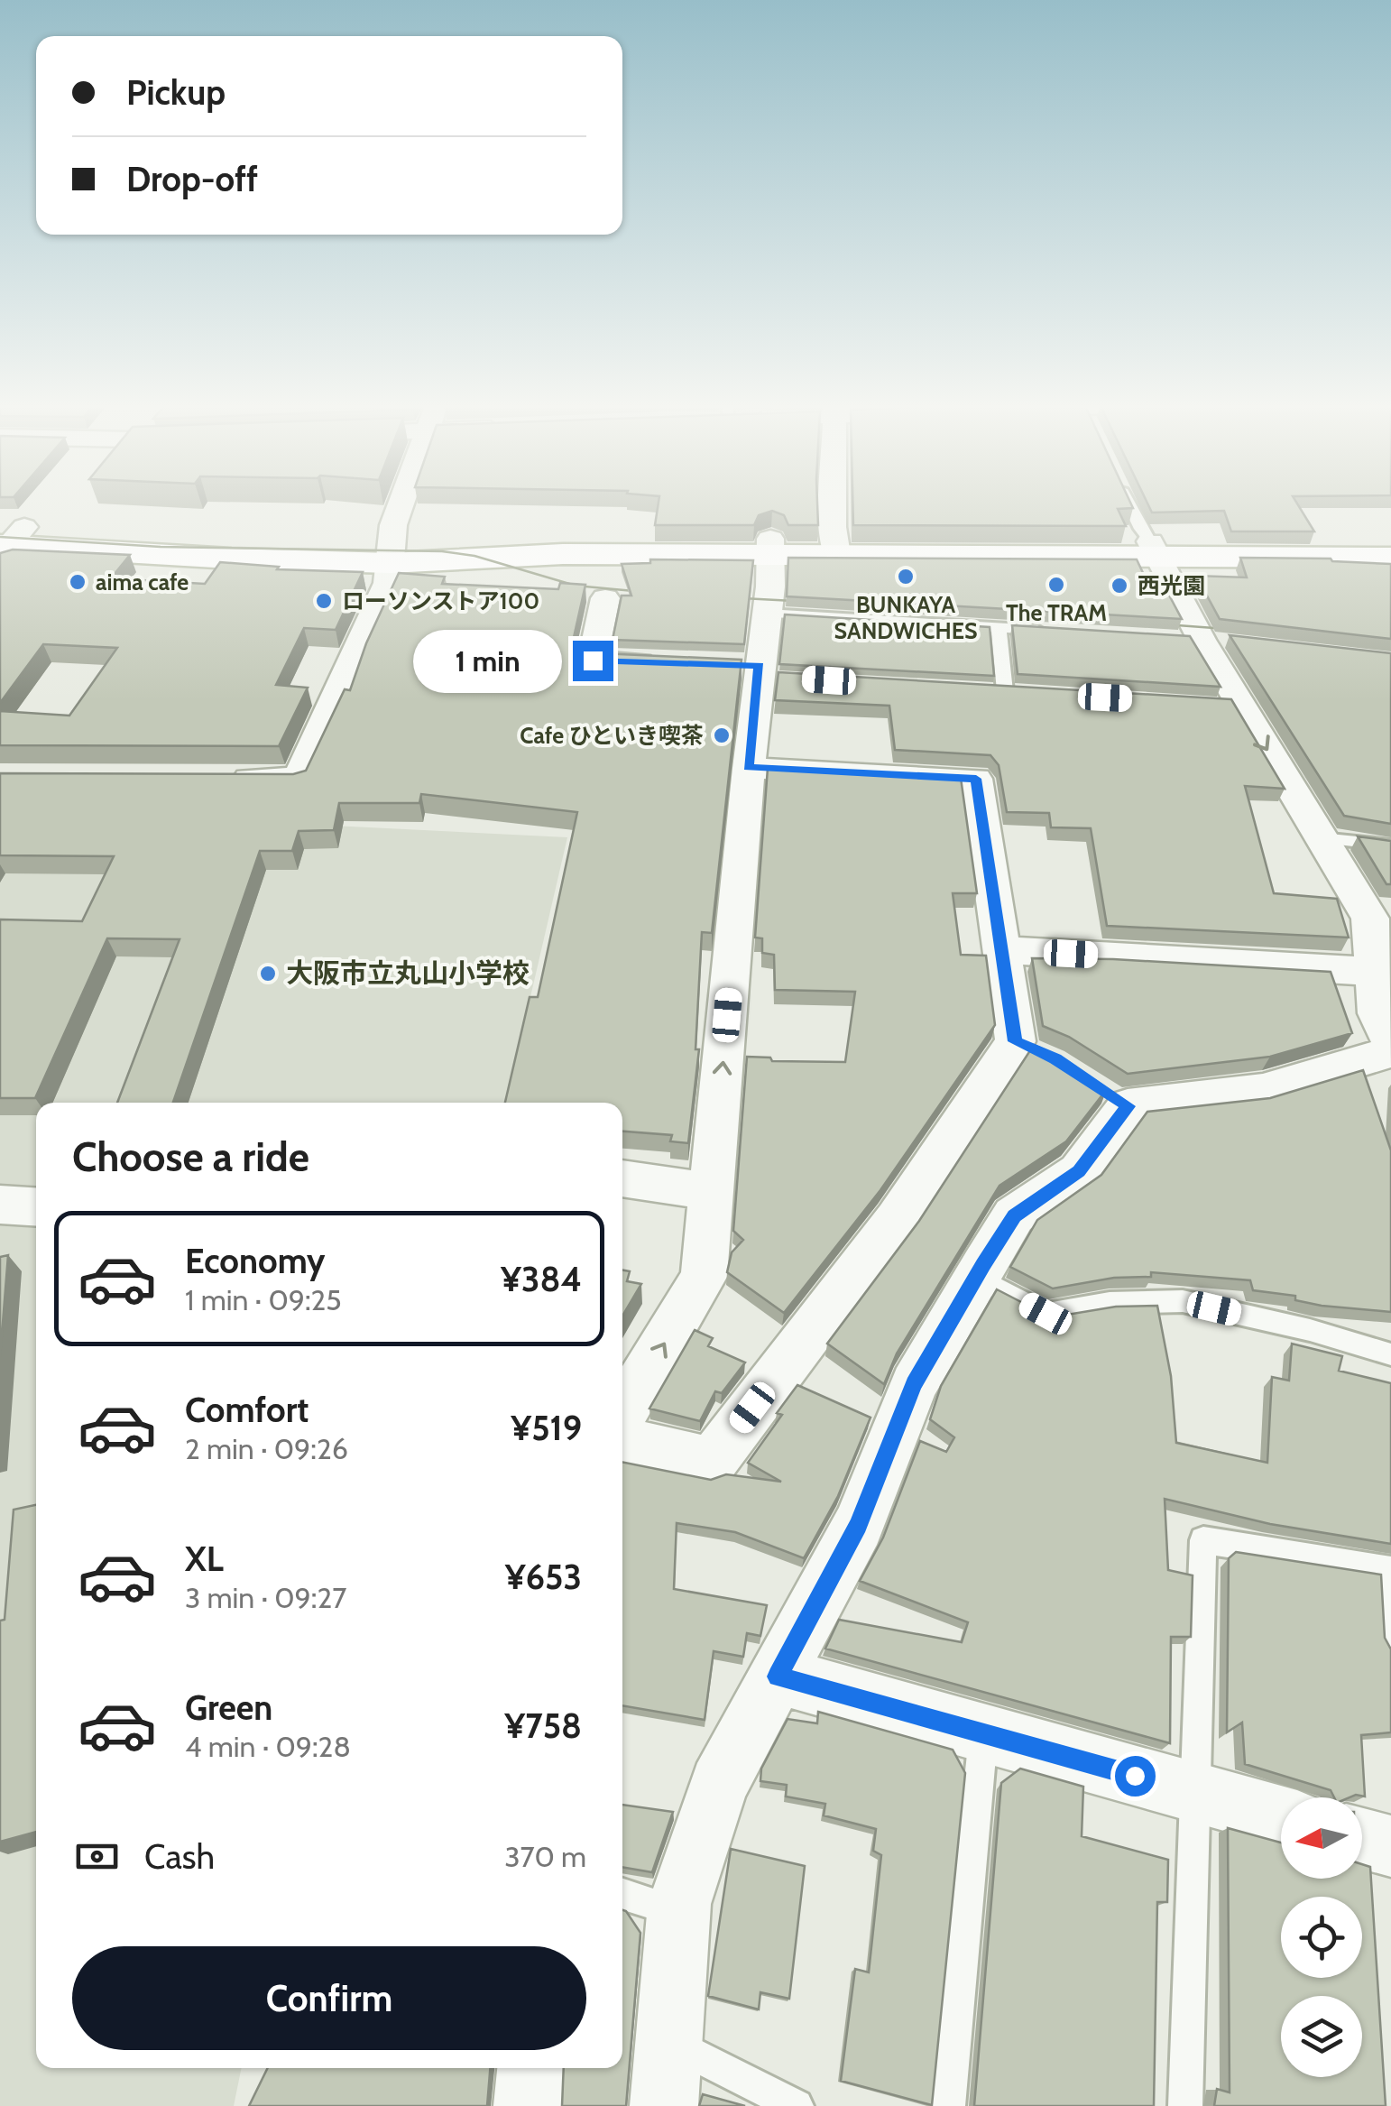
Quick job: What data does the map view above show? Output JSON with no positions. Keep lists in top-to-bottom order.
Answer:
{
  "places": [
    "BUNKAYA SANDWICHES",
    "aima cafe",
    "The TRAM",
    "西光園",
    "ローソンストア100",
    "Cafe ひといき喫茶",
    "大阪市立丸山小学校"
  ],
  "north": "left",
  "page": {
    "banner": ["Pickup", "Drop-off"],
    "bubble": "1 min",
    "heading": "Choose a ride",
    "list": [
      {
        "name": "Economy",
        "note": "1 min · 09:25",
        "value": "¥384"
      },
      {
        "name": "Comfort",
        "note": "2 min · 09:26",
        "value": "¥519"
      },
      {
        "name": "XL",
        "note": "3 min · 09:27",
        "value": "¥653"
      },
      {
        "name": "Green",
        "note": "4 min · 09:28",
        "value": "¥758"
      }
    ],
    "pay": ["Cash", "370 m"],
    "buttons": "Confirm"
  }
}
